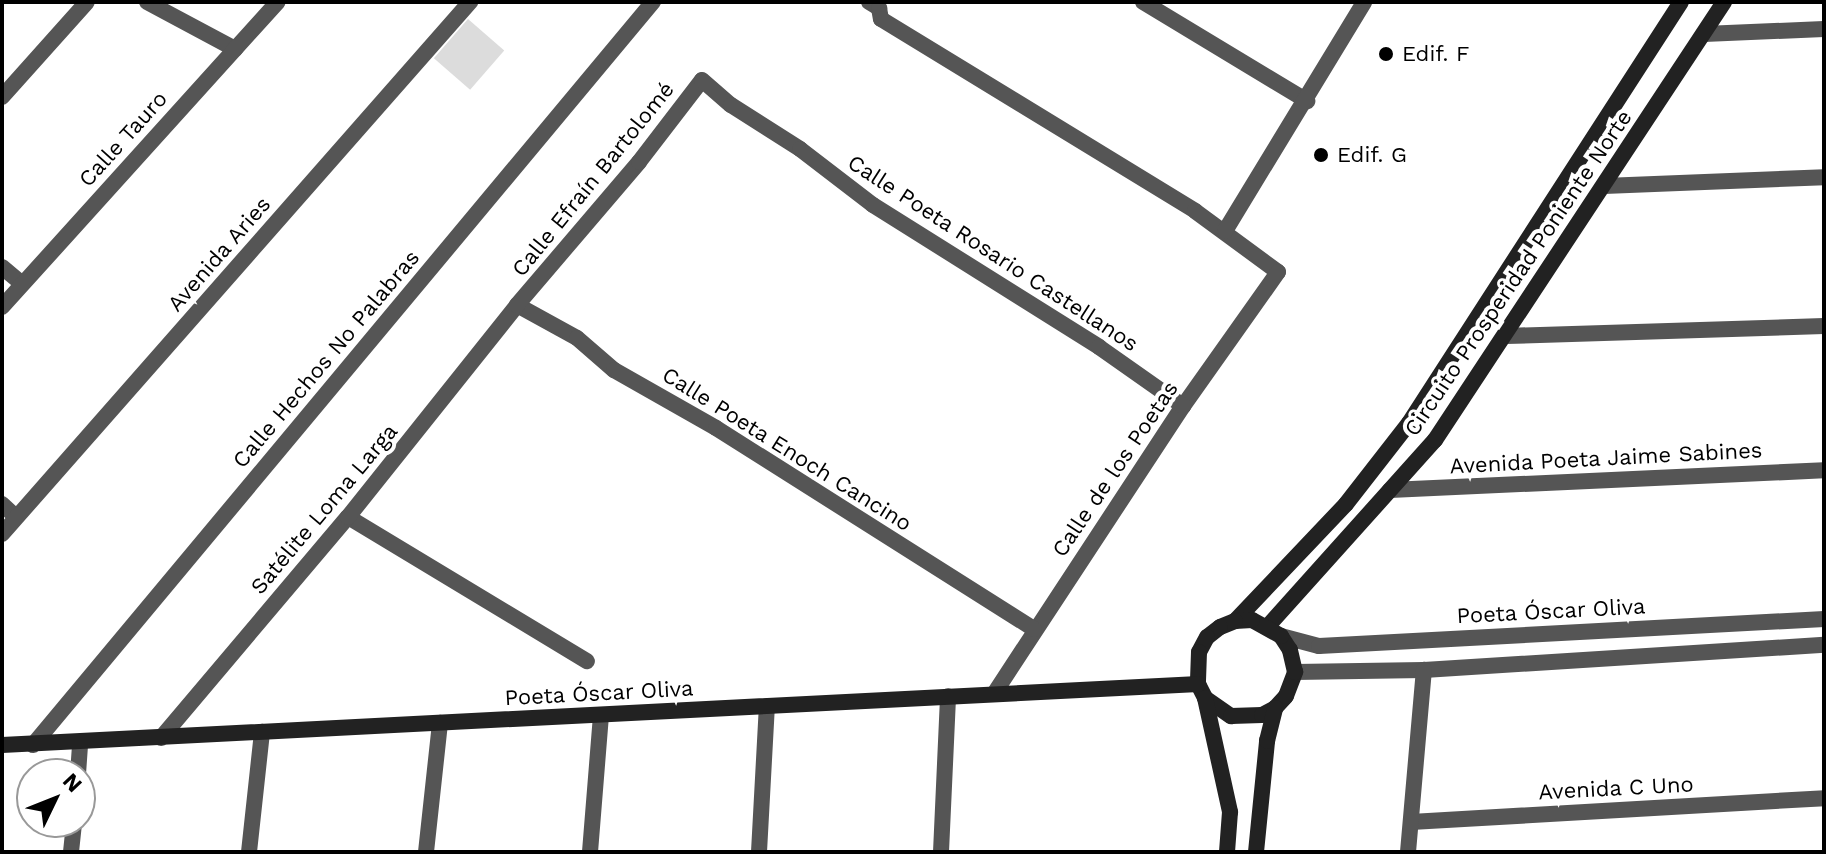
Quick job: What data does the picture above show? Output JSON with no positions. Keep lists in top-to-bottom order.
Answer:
{
  "streets": {
    "street": [
      "Calle Tauro",
      "Calle Efraín Bartolomé",
      "Calle Poeta Rosario Castellanos",
      "Avenida Aries",
      "Circuito Prosperidad Poniente Norte",
      "Calle Hechos No Palabras",
      "Calle Poeta Enoch Cancino",
      "Avenida Poeta Jaime Sabines",
      "Calle de los Poetas",
      "Satélite Loma Larga",
      "Poeta Óscar Oliva",
      "Avenida C Uno"
    ]
  },
  "crossings": [
    ["Calle Efraín Bartolomé", "Calle Poeta Rosario Castellanos"],
    ["Calle Efraín Bartolomé", "Calle Poeta Enoch Cancino"],
    ["Calle Efraín Bartolomé", "Satélite Loma Larga"],
    ["Calle Poeta Rosario Castellanos", "Calle de los Poetas"],
    ["Circuito Prosperidad Poniente Norte", "Avenida Poeta Jaime Sabines"],
    ["Circuito Prosperidad Poniente Norte", "Poeta Óscar Oliva"],
    ["Calle Hechos No Palabras", "Poeta Óscar Oliva"],
    ["Calle Poeta Enoch Cancino", "Calle de los Poetas"],
    ["Calle Poeta Enoch Cancino", "Satélite Loma Larga"],
    ["Calle de los Poetas", "Poeta Óscar Oliva"],
    ["Satélite Loma Larga", "Poeta Óscar Oliva"]
  ],
  "places": ["Edif. F", "Edif. G"],
  "north": "top right"
}
